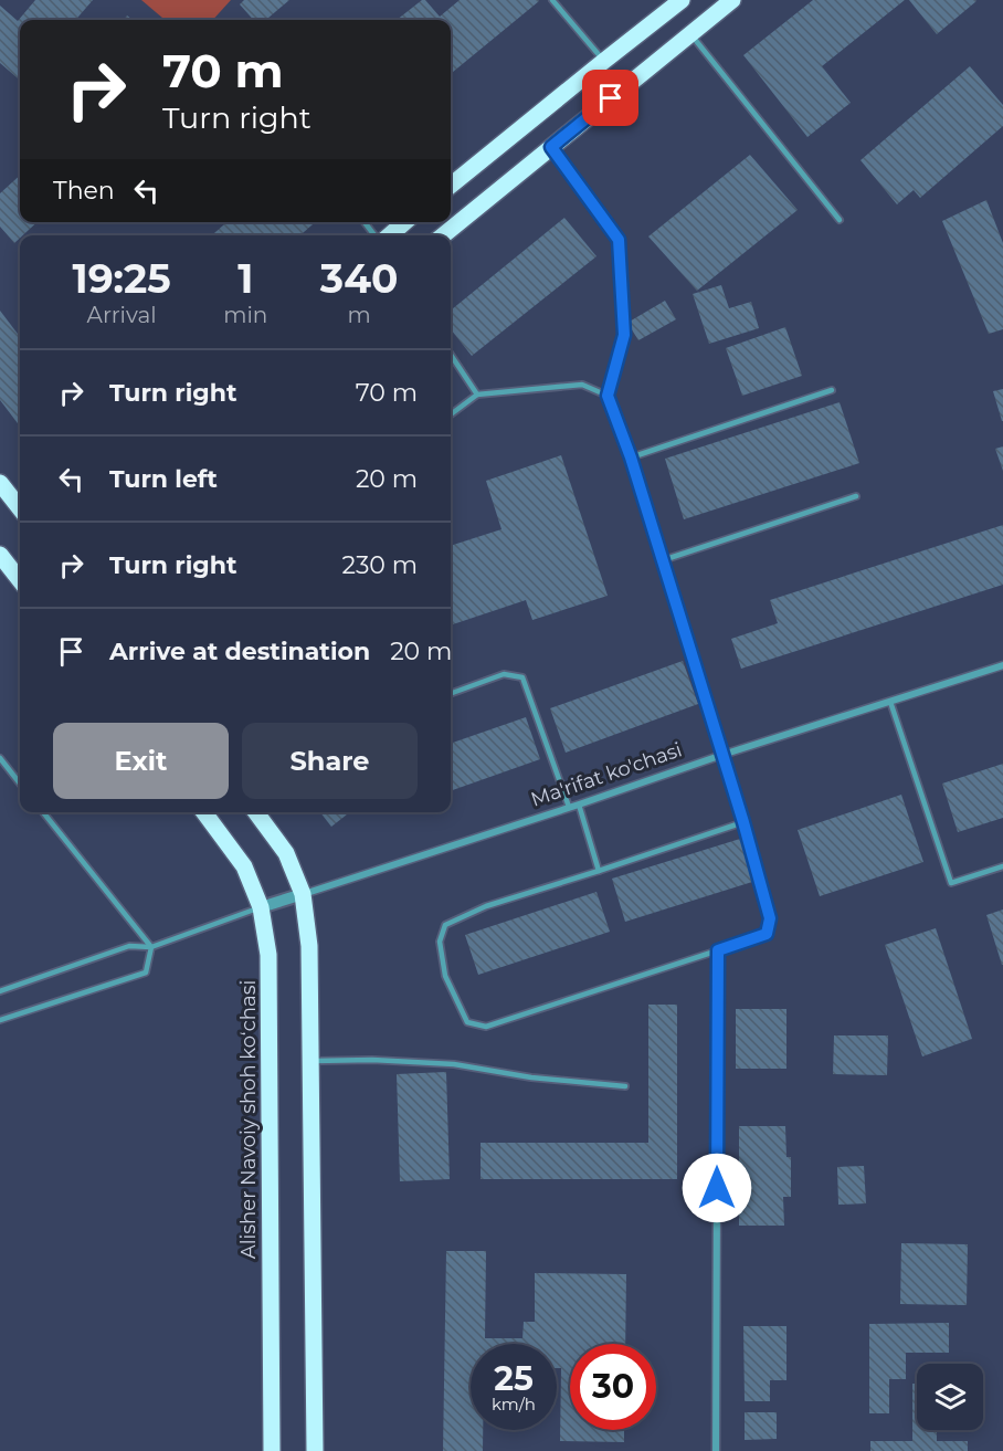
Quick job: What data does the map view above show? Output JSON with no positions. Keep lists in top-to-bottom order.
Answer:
{
  "streets": {
    "main road": ["Alisher Navoiy shoh koʻchasi"],
    "street": ["Ma'rifat ko'chasi"]
  },
  "crossings": [
    ["Ma'rifat ko'chasi", "Alisher Navoiy shoh koʻchasi"]
  ],
  "page": {
    "turn": ["70 m", "Turn right"],
    "then": "Then",
    "eta": [
      "19:25",
      "Arrival",
      "1",
      "min",
      "340",
      "m"
    ],
    "list": [
      {
        "name": "Turn right",
        "value": "70 m"
      },
      {
        "name": "Turn left",
        "value": "20 m"
      },
      {
        "name": "Turn right",
        "value": "230 m"
      },
      {
        "name": "Arrive at destination",
        "value": "20 m"
      }
    ],
    "buttons": ["Exit", "Share"],
    "speed": "25 km/h",
    "limit": "30"
  }
}
